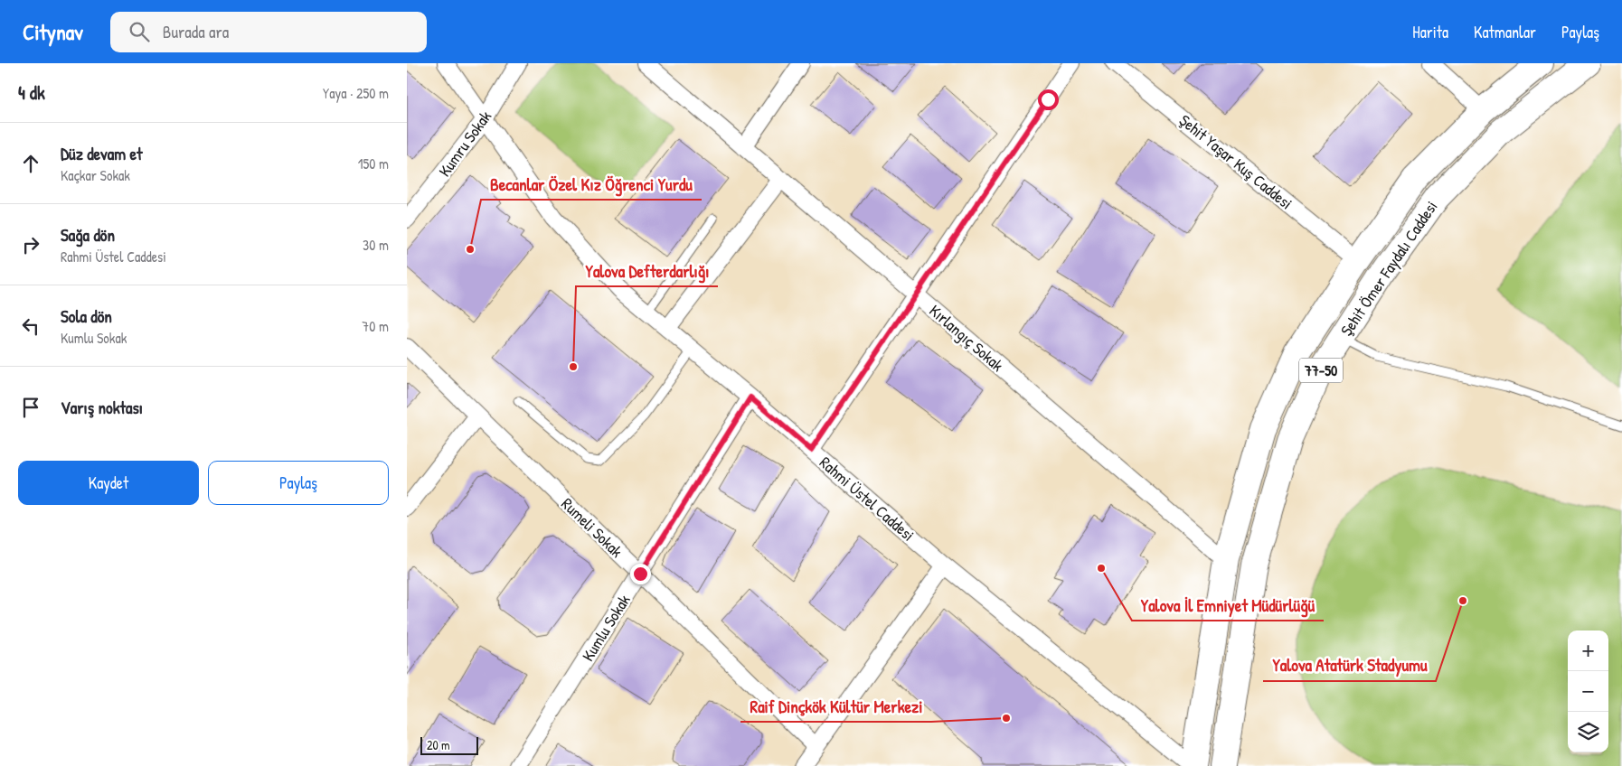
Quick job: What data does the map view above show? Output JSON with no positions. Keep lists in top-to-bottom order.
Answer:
{
  "streets": {
    "main road": ["Şehit Ömer Faydalı Caddesi", "77-50"],
    "street": [
      "Kumru Sokak",
      "Şehit Yaşar Kuş Caddesi",
      "Kırlangıç Sokak",
      "Rahmi Üstel Caddesi",
      "Rumeli Sokak",
      "Kumlu Sokak"
    ]
  },
  "crossings": [
    ["Kumru Sokak", "Rahmi Üstel Caddesi"],
    ["Şehit Yaşar Kuş Caddesi", "Şehit Ömer Faydalı Caddesi"],
    ["Şehit Ömer Faydalı Caddesi", "Kırlangıç Sokak"],
    ["Şehit Ömer Faydalı Caddesi", "Rahmi Üstel Caddesi"],
    ["Rahmi Üstel Caddesi", "Kumlu Sokak"],
    ["Rumeli Sokak", "Kumlu Sokak"]
  ],
  "places": [
    "Becanlar Özel Kız Öğrenci Yurdu",
    "Yalova Defterdarlığı",
    "Yalova İl Emniyet Müdürlüğü",
    "Yalova Atatürk Stadyumu",
    "Raif Dinçkök Kültür Merkezi"
  ],
  "scale_bar": "20 m",
  "page": {
    "header": "Citynav",
    "search": "Burada ara",
    "nav": ["Harita", "Katmanlar", "Paylaş"],
    "heading": ["4 dk", "Yaya · 250 m"],
    "list": [
      ["Düz devam et", "Kaçkar Sokak", "150 m"],
      ["Sağa dön", "Rahmi Üstel Caddesi", "30 m"],
      ["Sola dön", "Kumlu Sokak", "70 m"],
      "Varış noktası"
    ],
    "buttons": ["Kaydet", "Paylaş"],
    "map_buttons": ["+", "−"],
    "scale": "20 m"
  }
}
